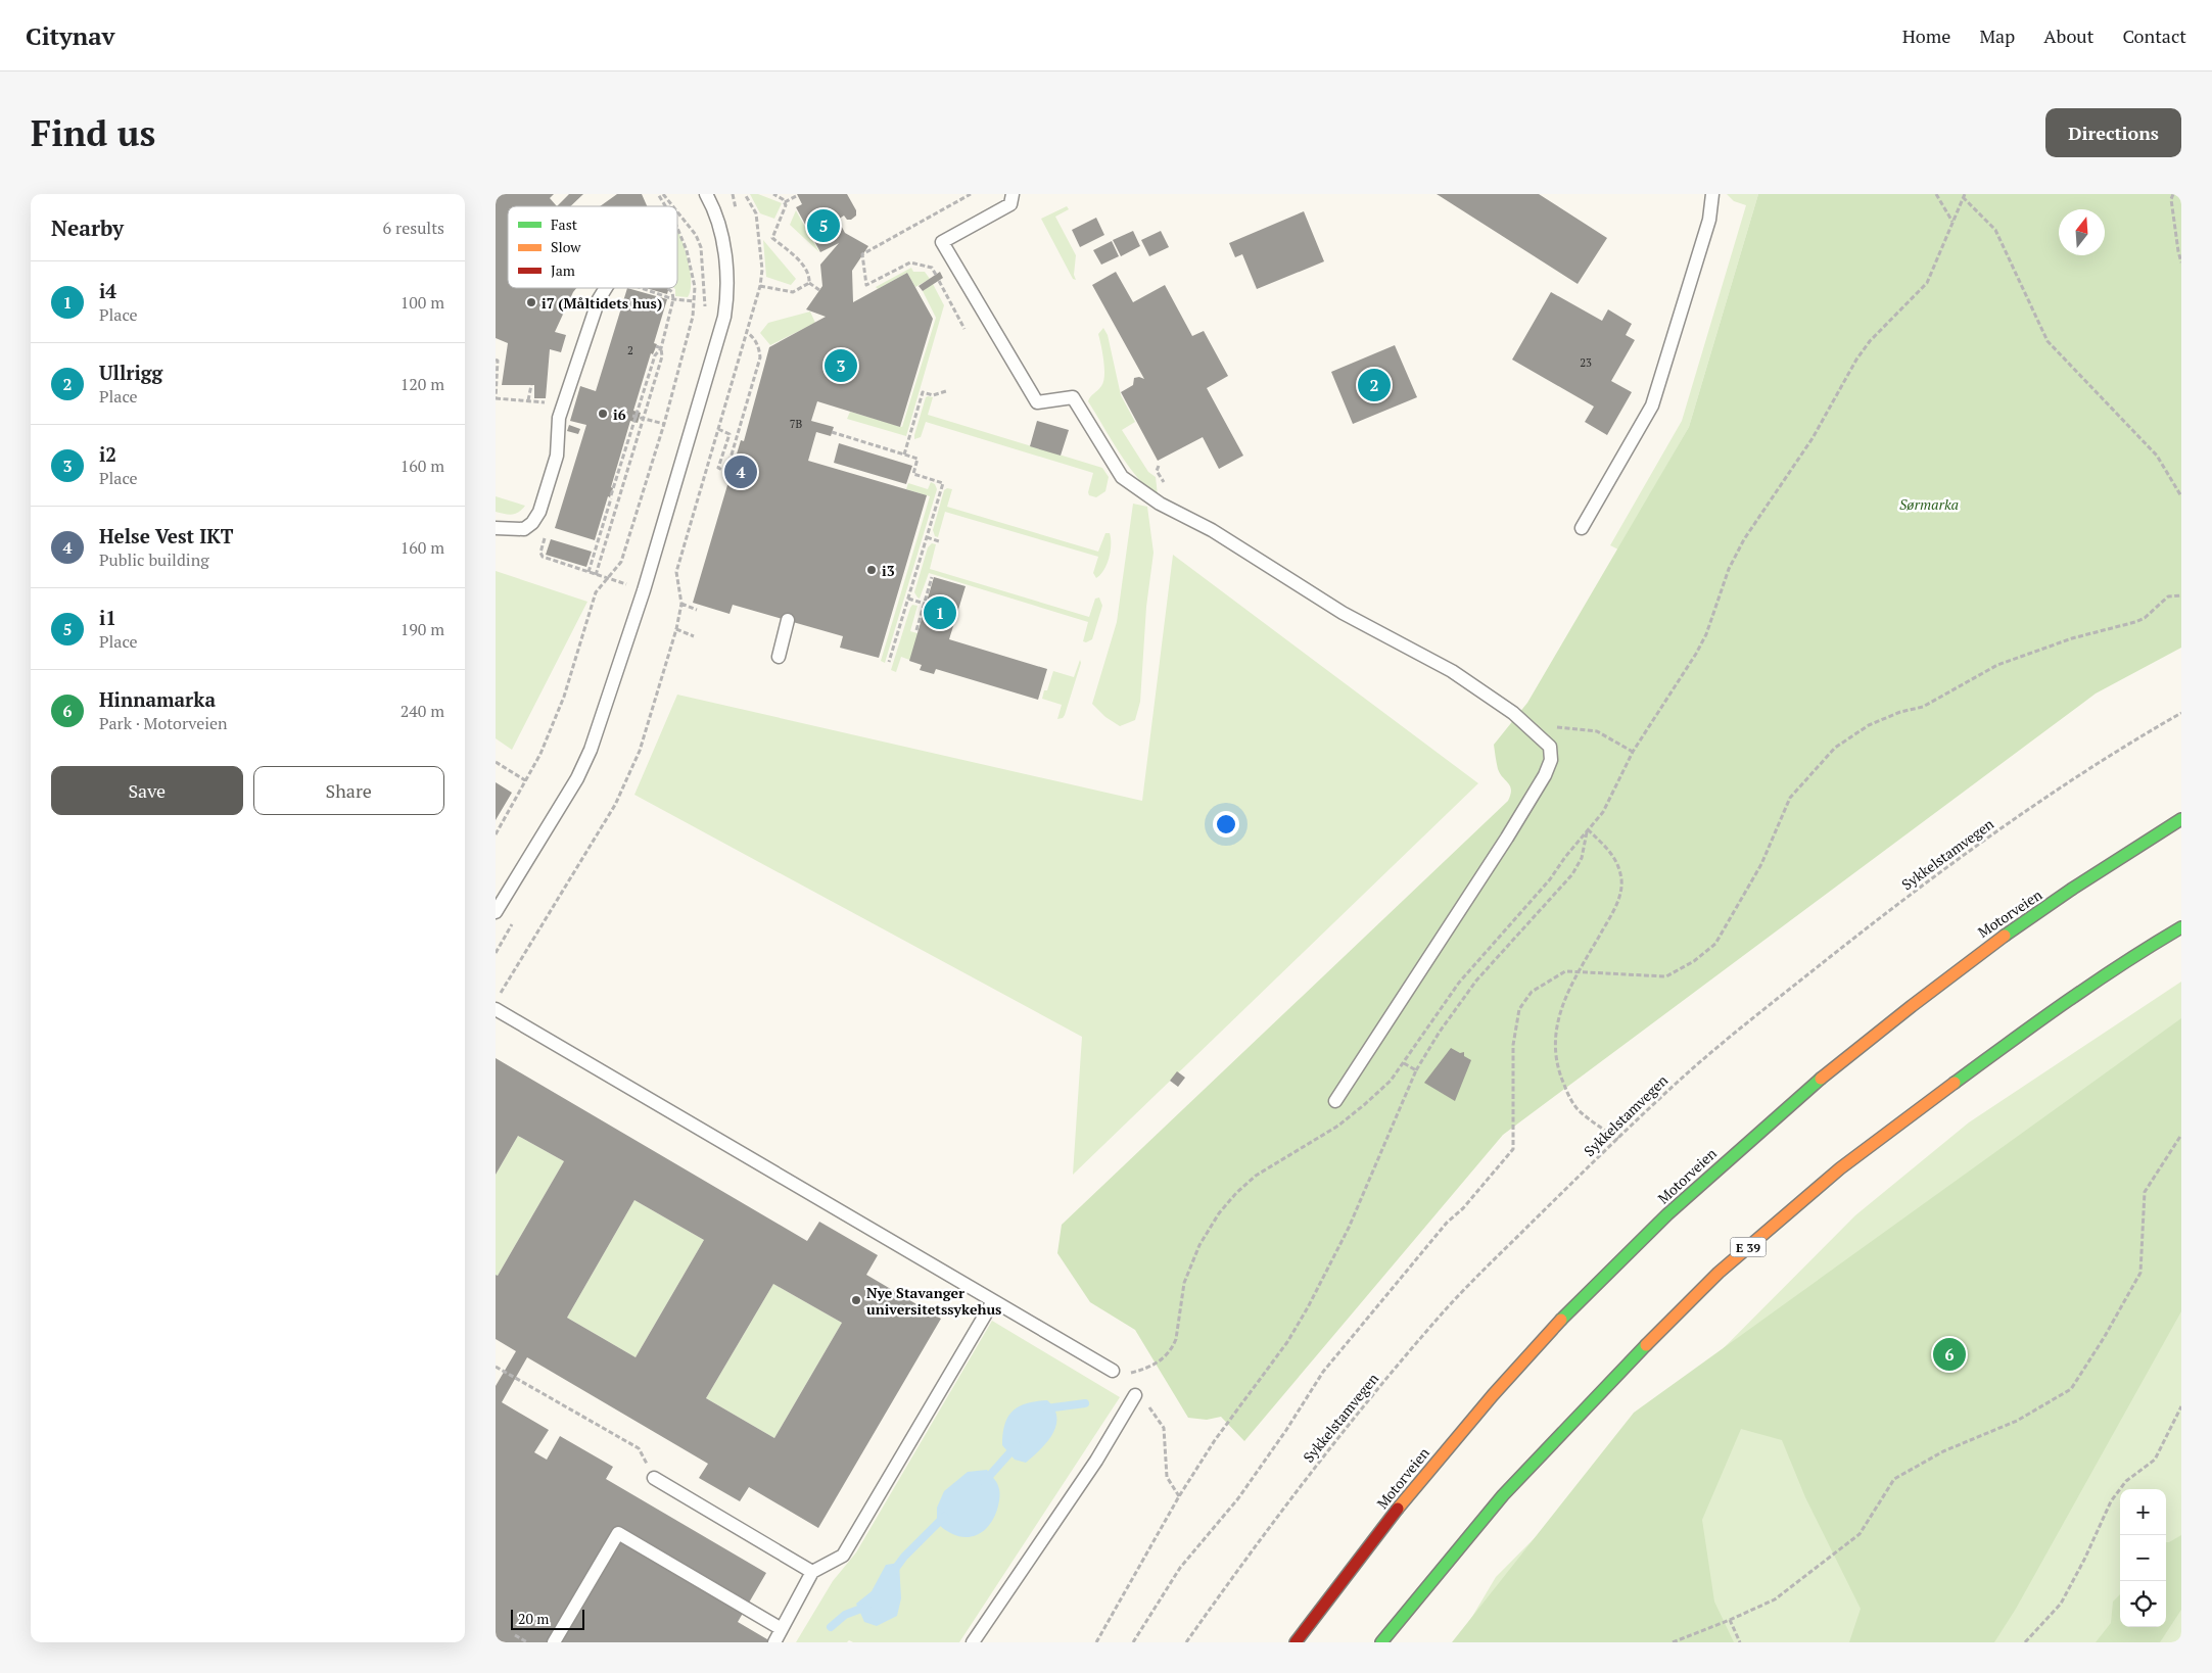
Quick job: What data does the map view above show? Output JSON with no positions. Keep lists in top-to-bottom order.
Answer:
{
  "streets": {
    "highway": ["Motorveien", "E 39"],
    "path": ["Sykkelstamvegen"]
  },
  "parks": ["Sørmarka"],
  "places": [
    "i7 (Måltidets hus)",
    "i6",
    "i3",
    "Nye Stavanger universitetssykehus"
  ],
  "house_numbers": ["2", "23", "7B"],
  "legend": ["Fast", "Slow", "Jam"],
  "scale_bar": "20 m",
  "north": "top",
  "page": {
    "header": "Citynav",
    "nav": [
      "Home",
      "Map",
      "About",
      "Contact"
    ],
    "buttons": [
      "Directions",
      ["Save", "Share"]
    ],
    "title": "Find us",
    "heading": ["Nearby", "6 results"],
    "pins": [
      "5",
      "3",
      "2",
      "4",
      "1",
      "6"
    ],
    "list": [
      {
        "mark": "1",
        "name": "i4",
        "note": "Place",
        "value": "100 m"
      },
      {
        "mark": "2",
        "name": "Ullrigg",
        "note": "Place",
        "value": "120 m"
      },
      {
        "mark": "3",
        "name": "i2",
        "note": "Place",
        "value": "160 m"
      },
      {
        "mark": "4",
        "name": "Helse Vest IKT",
        "note": "Public building",
        "value": "160 m"
      },
      {
        "mark": "5",
        "name": "i1",
        "note": "Place",
        "value": "190 m"
      },
      {
        "mark": "6",
        "name": "Hinnamarka",
        "note": "Park · Motorveien",
        "value": "240 m"
      }
    ],
    "map_buttons": ["+", "−"],
    "scale": "20 m"
  }
}
